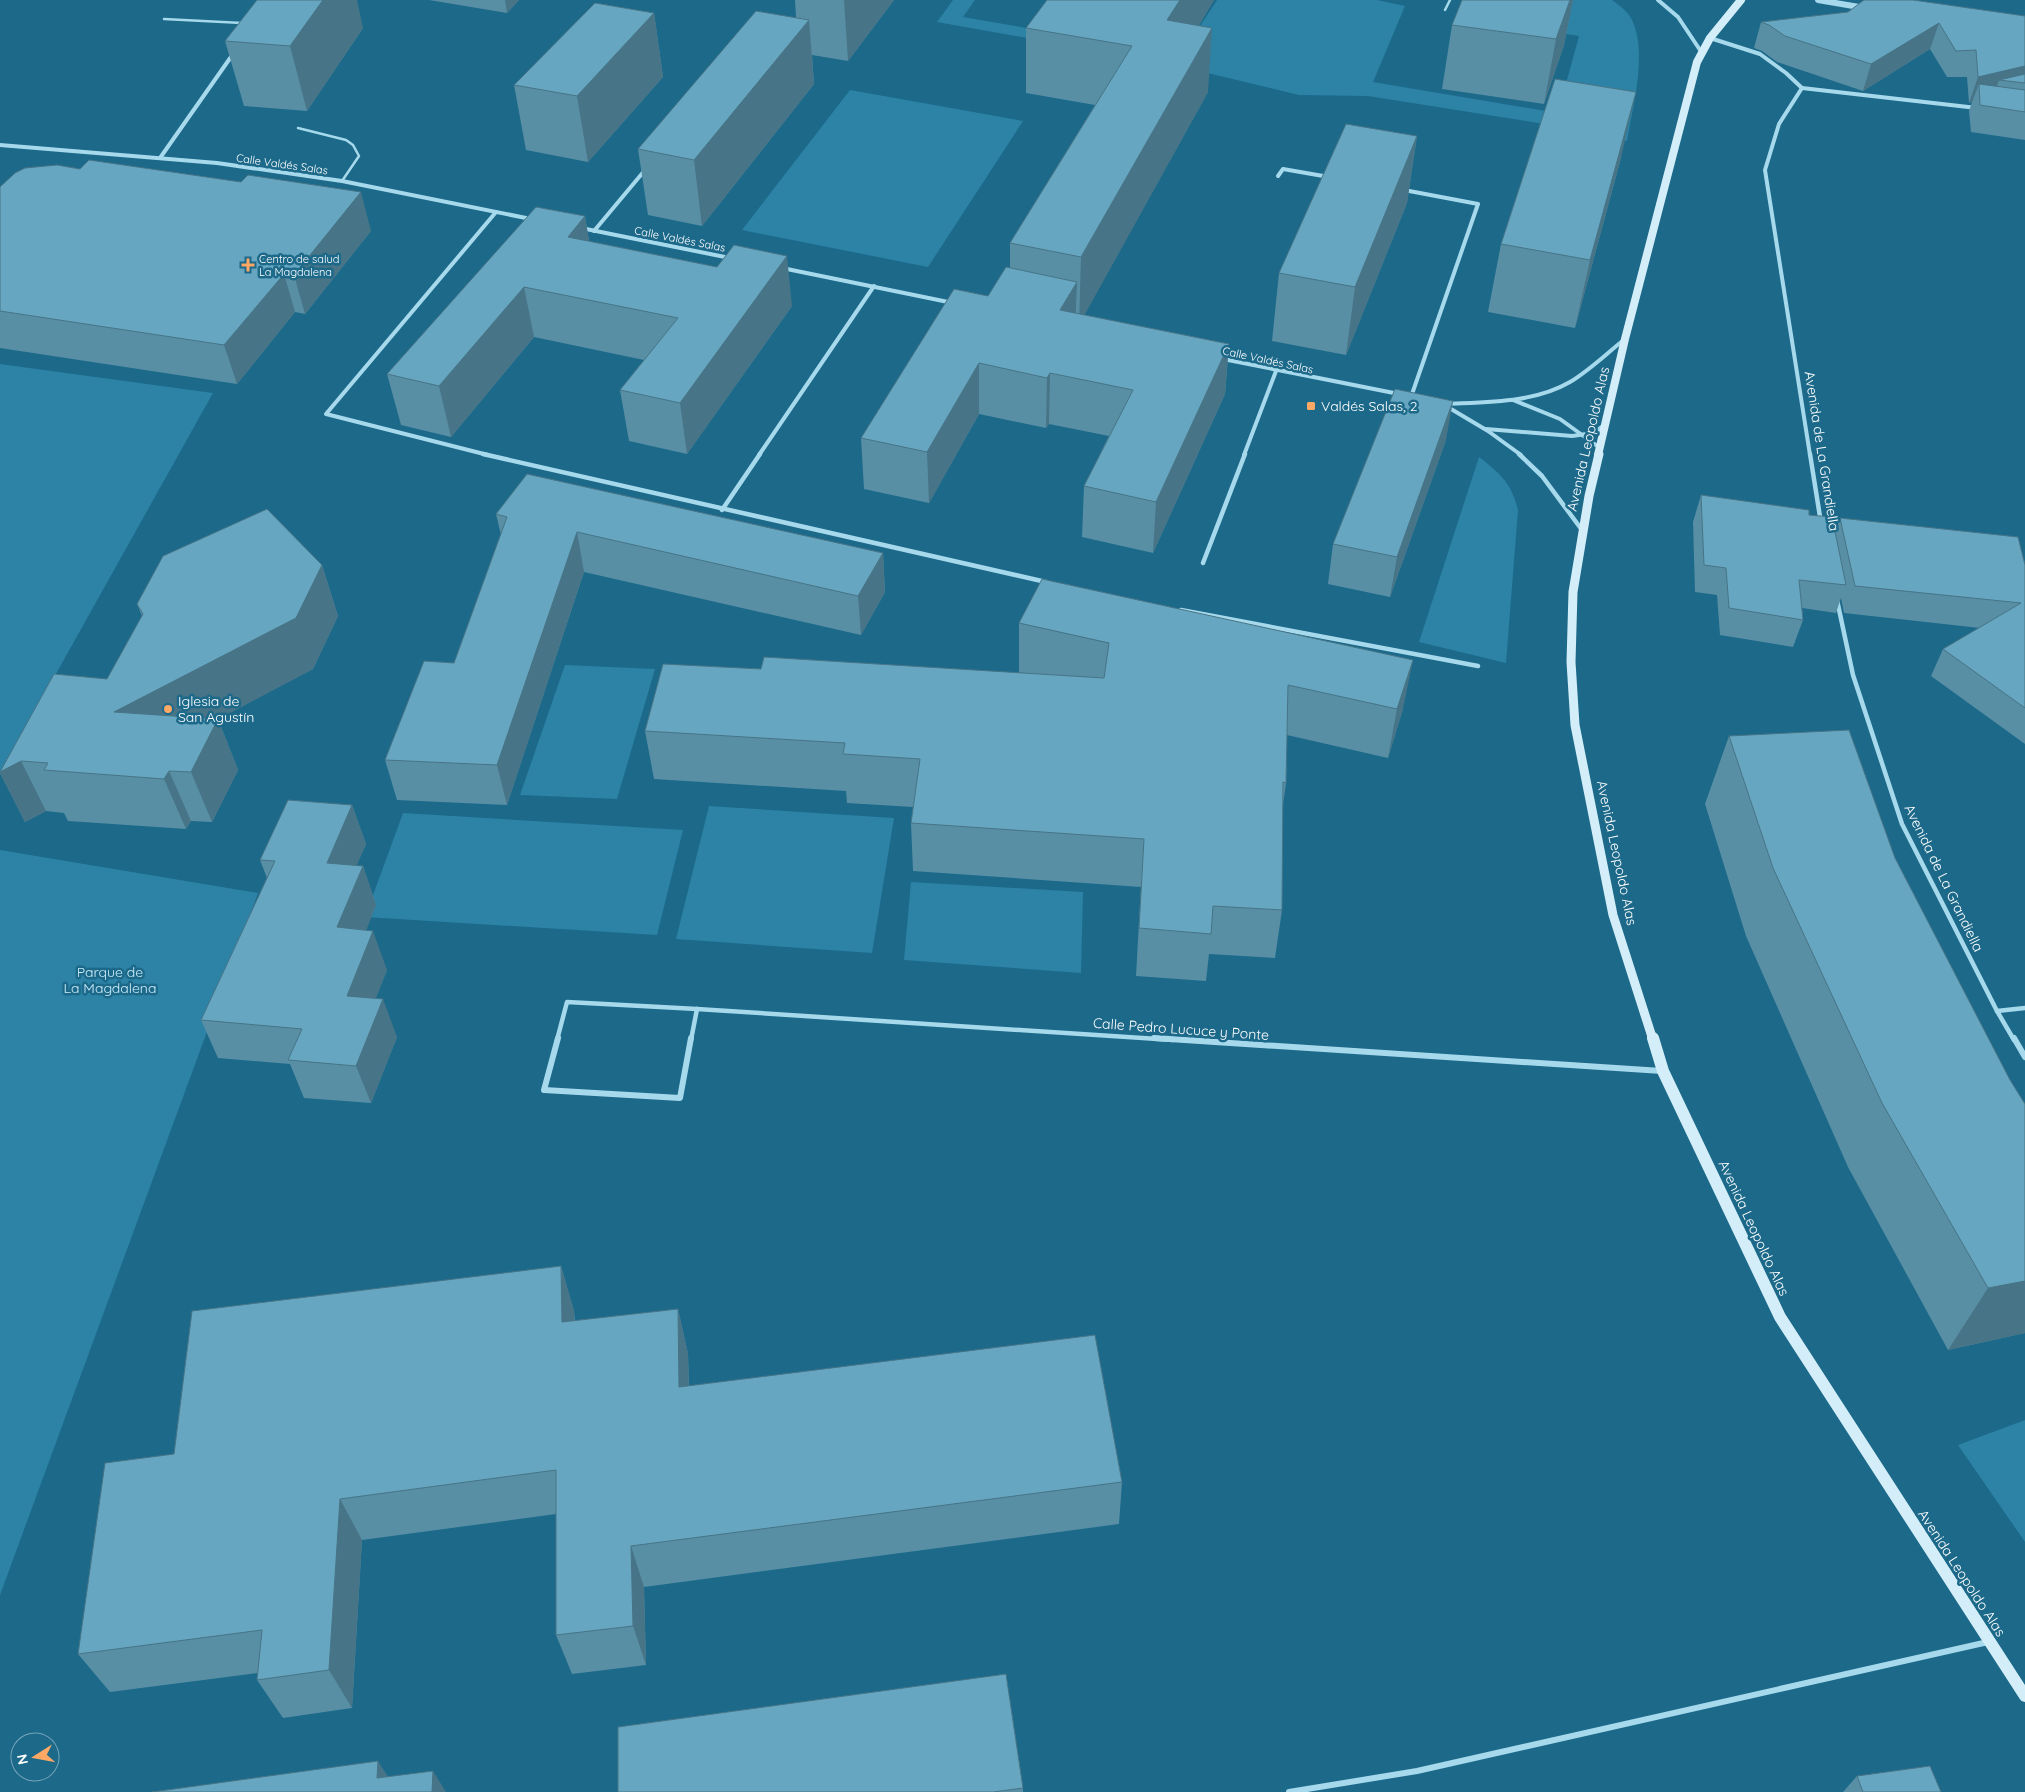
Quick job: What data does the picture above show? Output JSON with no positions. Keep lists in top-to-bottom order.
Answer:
{
  "streets": {
    "main road": ["Avenida Leopoldo Alas"],
    "street": ["Calle Valdés Salas", "Avenida de La Grandiella", "Calle Pedro Lucuce y Ponte"]
  },
  "crossings": [
    ["Avenida Leopoldo Alas", "Calle Pedro Lucuce y Ponte"]
  ],
  "parks": ["Parque de La Magdalena"],
  "places": {
    "health": ["Centro de salud La Magdalena"],
    "transit": ["Valdés Salas, 2"],
    "other": ["Iglesia de San Agustín"]
  },
  "north": "left"
}
